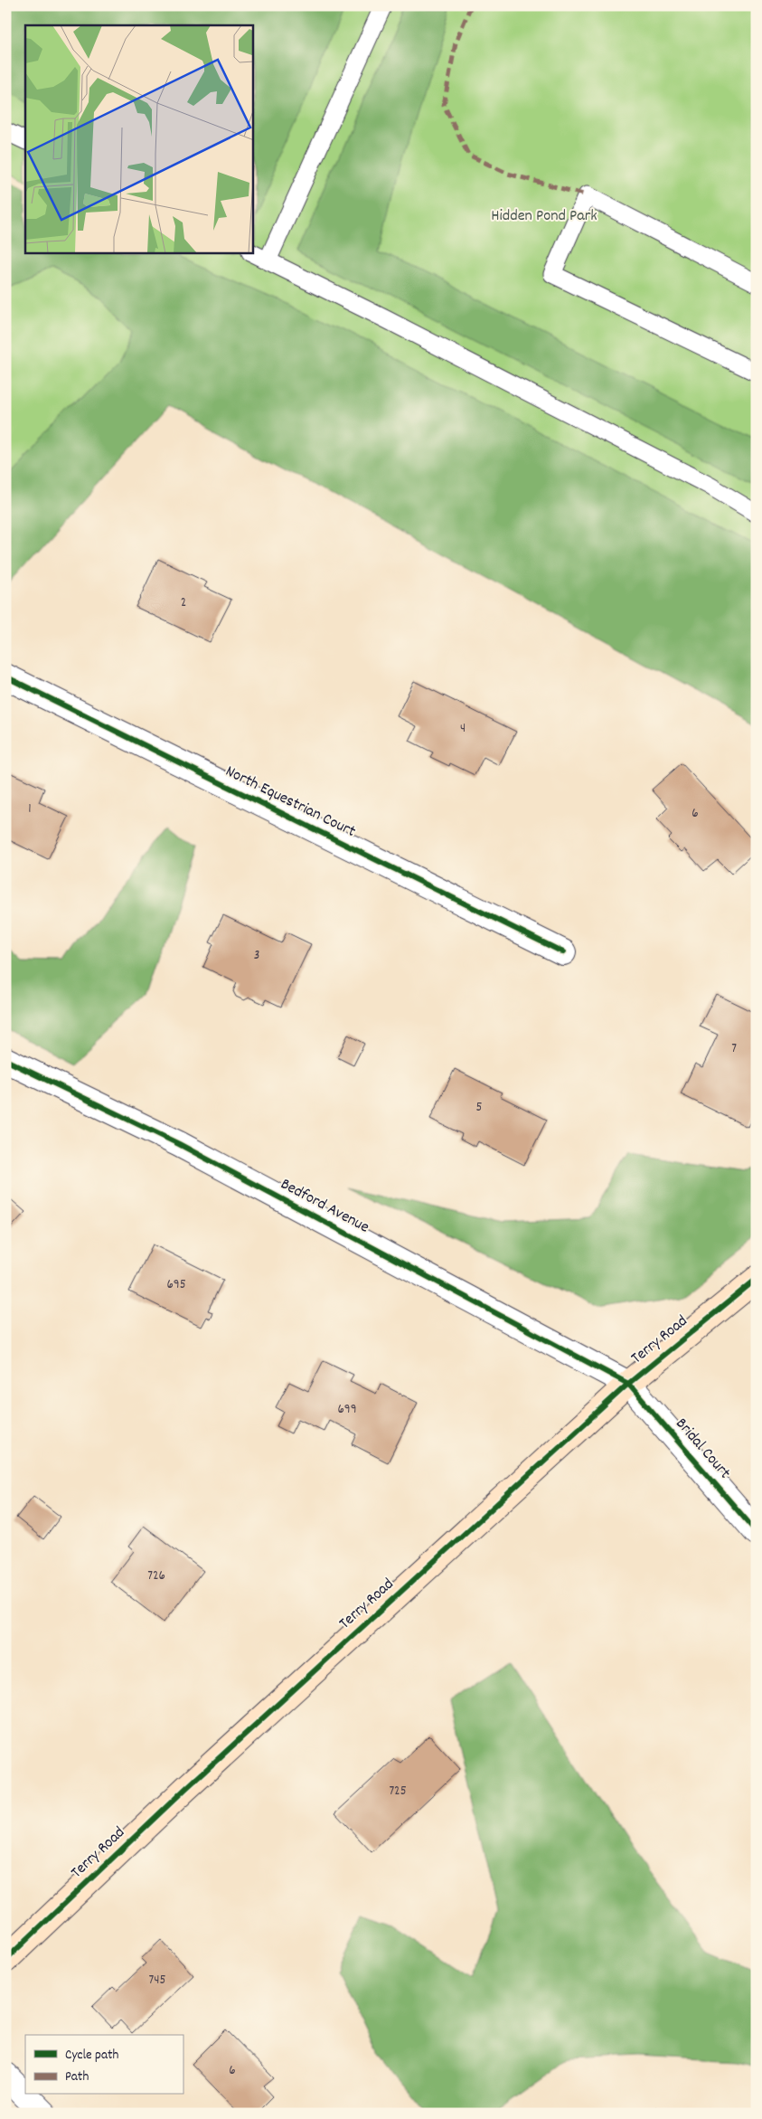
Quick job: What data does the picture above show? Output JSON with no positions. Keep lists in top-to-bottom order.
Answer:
{
  "streets": {
    "street": [
      "North Equestrian Court",
      "Bedford Avenue",
      "Terry Road",
      "Bridal Court"
    ]
  },
  "crossings": [
    ["Bedford Avenue", "Terry Road"],
    ["Bedford Avenue", "Bridal Court"],
    ["Terry Road", "Bridal Court"]
  ],
  "parks": ["Hidden Pond Park"],
  "house_numbers": [
    "2",
    "4",
    "1",
    "6",
    "3",
    "7",
    "5",
    "695",
    "699",
    "726",
    "725",
    "745",
    "6"
  ],
  "legend": ["Cycle path", "Path"]
}
